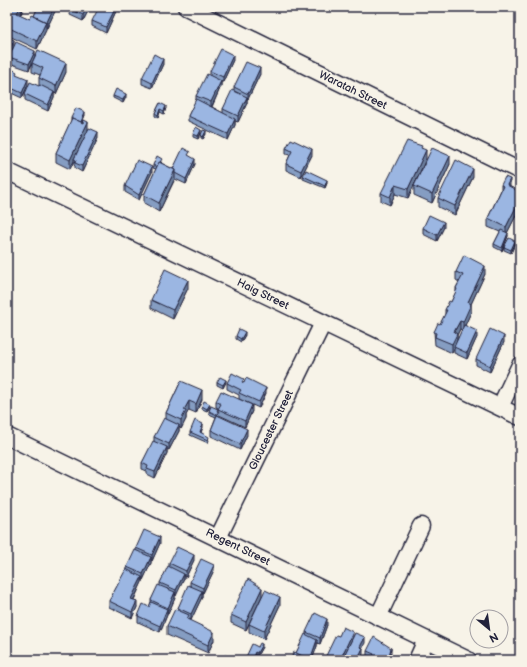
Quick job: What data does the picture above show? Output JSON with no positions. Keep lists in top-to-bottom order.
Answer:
{
  "streets": {
    "street": [
      "Waratah Street",
      "Haig Street",
      "Gloucester Street",
      "Regent Street"
    ]
  },
  "crossings": [
    ["Haig Street", "Gloucester Street"],
    ["Gloucester Street", "Regent Street"]
  ],
  "north": "bottom right"
}
